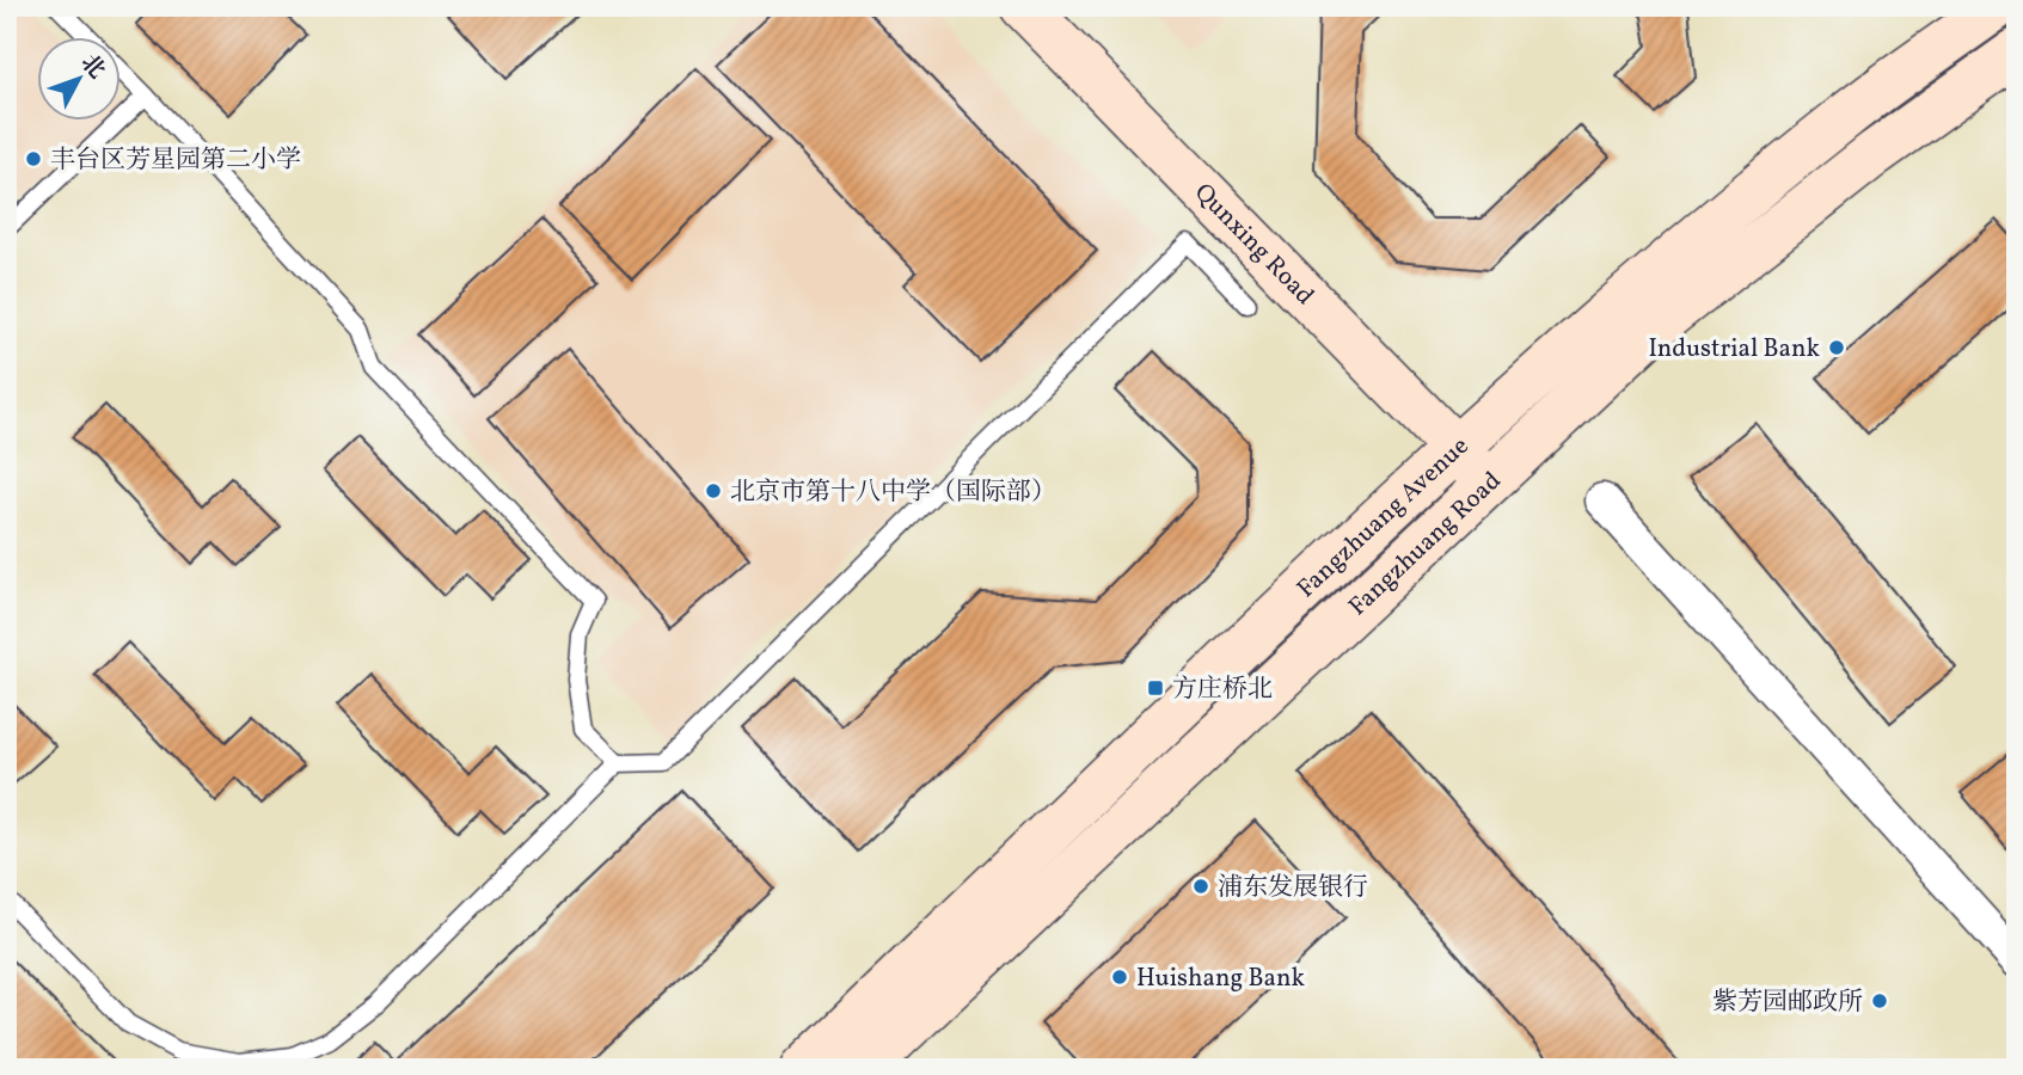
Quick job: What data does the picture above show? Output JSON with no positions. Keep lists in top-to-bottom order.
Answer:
{
  "streets": {
    "main road": ["Qunxing Road", "Fangzhuang Avenue", "Fangzhuang Road"]
  },
  "crossings": [
    ["Qunxing Road", "Fangzhuang Avenue"],
    ["Qunxing Road", "Fangzhuang Road"]
  ],
  "places": {
    "other": [
      "丰台区芳星园第二小学",
      "Industrial Bank",
      "北京市第十八中学（国际部）",
      "浦东发展银行",
      "Huishang Bank",
      "紫芳园邮政所"
    ],
    "transit": ["方庄桥北"]
  },
  "north": "top right"
}
